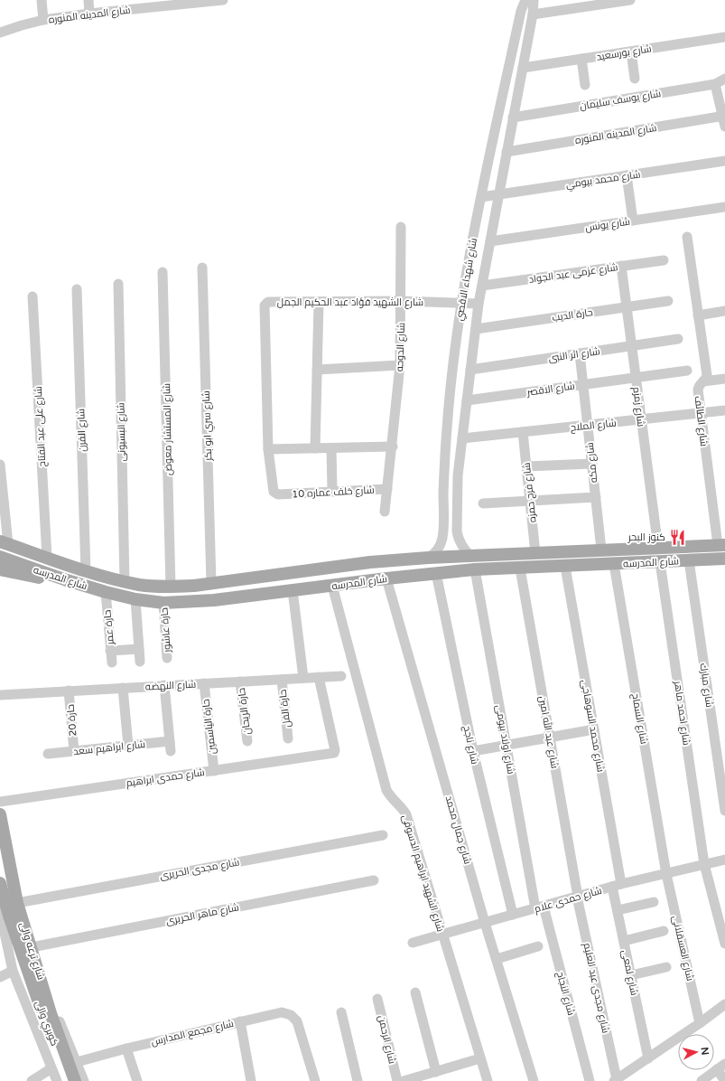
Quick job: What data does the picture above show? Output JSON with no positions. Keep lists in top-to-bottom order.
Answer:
{
  "streets": {
    "main road": ["شارع المدرسه", "شارع ترعه والى", "كوبري والى"],
    "street": [
      "شارع المدينه المنوره",
      "شارع بورسعيد",
      "شارع يوسف سليمان",
      "شارع محمد بيومي",
      "شارع يونس",
      "شارع عزمى عبد الجواد",
      "شارع شهداء الاقصي",
      "شارع الشهيد فؤاد عبد الحكيم الجمل",
      "حارة الديب",
      "شارع الدوحه",
      "شارع اثر النبى",
      "شارع الاقصر",
      "شارع زمزم",
      "شارع الطائف",
      "شارع الملاح",
      "شارع سري ابو بكر",
      "شارع على عبد الفتاح",
      "شارع المستشار معوض",
      "شارع الفرن",
      "شارع البسيونى",
      "شارع مكه",
      "شارع خلف عماره 10",
      "شارع فرج حمزه",
      "حارة عمر",
      "حارة عاشور",
      "شارع النهضه",
      "شارع مبارك",
      "حارة الفل",
      "حارة الريحان",
      "شارع احمد ماهر",
      "شارع السماح",
      "حارة 20",
      "شارع محمد السوهاجى",
      "حارة الياسمين",
      "شارع عبد الله امين",
      "شارع اولاد بيومى",
      "شارع ناجح",
      "شارع ابراهيم سعد",
      "شارع حمدى ابراهيم",
      "شارع جمال محمد",
      "شارع مجدى الحريرى",
      "شارع الشهيد ابراهيم الدسوقى",
      "شارع حمدى علام",
      "شارع ماهر الحريرى",
      "شارع العسقلانى",
      "شارع لمعى",
      "شارع مجدى عبد العليم",
      "شارع النجاح",
      "شارع مجمع المدارس",
      "شارع الرحمن"
    ]
  },
  "crossings": [
    ["شارع المدينه المنوره", "شارع شهداء الاقصي"],
    ["شارع بورسعيد", "شارع شهداء الاقصي"],
    ["شارع يوسف سليمان", "شارع شهداء الاقصي"],
    ["شارع محمد بيومي", "شارع شهداء الاقصي"],
    ["شارع يونس", "شارع شهداء الاقصي"],
    ["شارع عزمى عبد الجواد", "شارع شهداء الاقصي"],
    ["شارع عزمى عبد الجواد", "شارع زمزم"],
    ["شارع شهداء الاقصي", "شارع الشهيد فؤاد عبد الحكيم الجمل"],
    ["شارع شهداء الاقصي", "حارة الديب"],
    ["شارع شهداء الاقصي", "شارع اثر النبى"],
    ["شارع شهداء الاقصي", "شارع الاقصر"],
    ["شارع شهداء الاقصي", "شارع الملاح"],
    ["شارع شهداء الاقصي", "شارع المدرسه"],
    ["شارع الشهيد فؤاد عبد الحكيم الجمل", "شارع الدوحه"],
    ["شارع الشهيد فؤاد عبد الحكيم الجمل", "شارع خلف عماره 10"],
    ["حارة الديب", "شارع زمزم"],
    ["شارع الدوحه", "شارع خلف عماره 10"],
    ["شارع اثر النبى", "شارع زمزم"],
    ["شارع اثر النبى", "شارع مكه"],
    ["شارع الاقصر", "شارع زمزم"],
    ["شارع الاقصر", "شارع مكه"],
    ["شارع زمزم", "شارع الملاح"],
    ["شارع زمزم", "شارع المدرسه"],
    ["شارع الطائف", "شارع الملاح"],
    ["شارع الطائف", "شارع المدرسه"],
    ["شارع الملاح", "شارع مكه"],
    ["شارع الملاح", "شارع فرج حمزه"],
    ["شارع سري ابو بكر", "شارع المدرسه"],
    ["شارع على عبد الفتاح", "شارع المدرسه"],
    ["شارع المستشار معوض", "شارع المدرسه"],
    ["شارع الفرن", "شارع المدرسه"],
    ["شارع البسيونى", "شارع المدرسه"],
    ["شارع مكه", "شارع المدرسه"],
    ["شارع فرج حمزه", "شارع المدرسه"],
    ["شارع المدرسه", "حارة عمر"],
    ["شارع المدرسه", "حارة عاشور"],
    ["شارع المدرسه", "شارع مبارك"],
    ["شارع المدرسه", "شارع احمد ماهر"],
    ["شارع المدرسه", "شارع السماح"],
    ["شارع المدرسه", "شارع محمد السوهاجى"],
    ["شارع المدرسه", "شارع عبد الله امين"],
    ["شارع المدرسه", "شارع اولاد بيومى"],
    ["شارع المدرسه", "شارع ناجح"],
    ["شارع المدرسه", "شارع جمال محمد"],
    ["شارع المدرسه", "شارع الشهيد ابراهيم الدسوقى"],
    ["شارع النهضه", "حارة الفل"],
    ["شارع النهضه", "حارة الريحان"],
    ["شارع النهضه", "حارة 20"],
    ["شارع النهضه", "حارة الياسمين"],
    ["شارع النهضه", "شارع حمدى ابراهيم"],
    ["شارع احمد ماهر", "شارع حمدى علام"],
    ["شارع السماح", "شارع حمدى علام"],
    ["شارع السماح", "شارع العسقلانى"],
    ["حارة 20", "شارع ابراهيم سعد"],
    ["شارع محمد السوهاجى", "شارع حمدى علام"],
    ["شارع محمد السوهاجى", "شارع لمعى"],
    ["حارة الياسمين", "شارع حمدى ابراهيم"],
    ["شارع عبد الله امين", "شارع حمدى علام"],
    ["شارع عبد الله امين", "شارع مجدى عبد العليم"],
    ["شارع اولاد بيومى", "شارع حمدى علام"],
    ["شارع اولاد بيومى", "شارع النجاح"],
    ["شارع ناجح", "شارع حمدى علام"],
    ["شارع جمال محمد", "شارع حمدى علام"],
    ["شارع مجدى الحريرى", "شارع ترعه والى"],
    ["شارع الشهيد ابراهيم الدسوقى", "شارع حمدى علام"],
    ["شارع حمدى علام", "شارع العسقلانى"],
    ["شارع حمدى علام", "شارع لمعى"],
    ["شارع حمدى علام", "شارع مجدى عبد العليم"],
    ["شارع حمدى علام", "شارع النجاح"],
    ["شارع ماهر الحريرى", "شارع ترعه والى"],
    ["شارع ترعه والى", "كوبري والى"],
    ["شارع ترعه والى", "شارع مجمع المدارس"]
  ],
  "places": {
    "restaurant": ["كنوز البحر"]
  },
  "north": "right"
}
